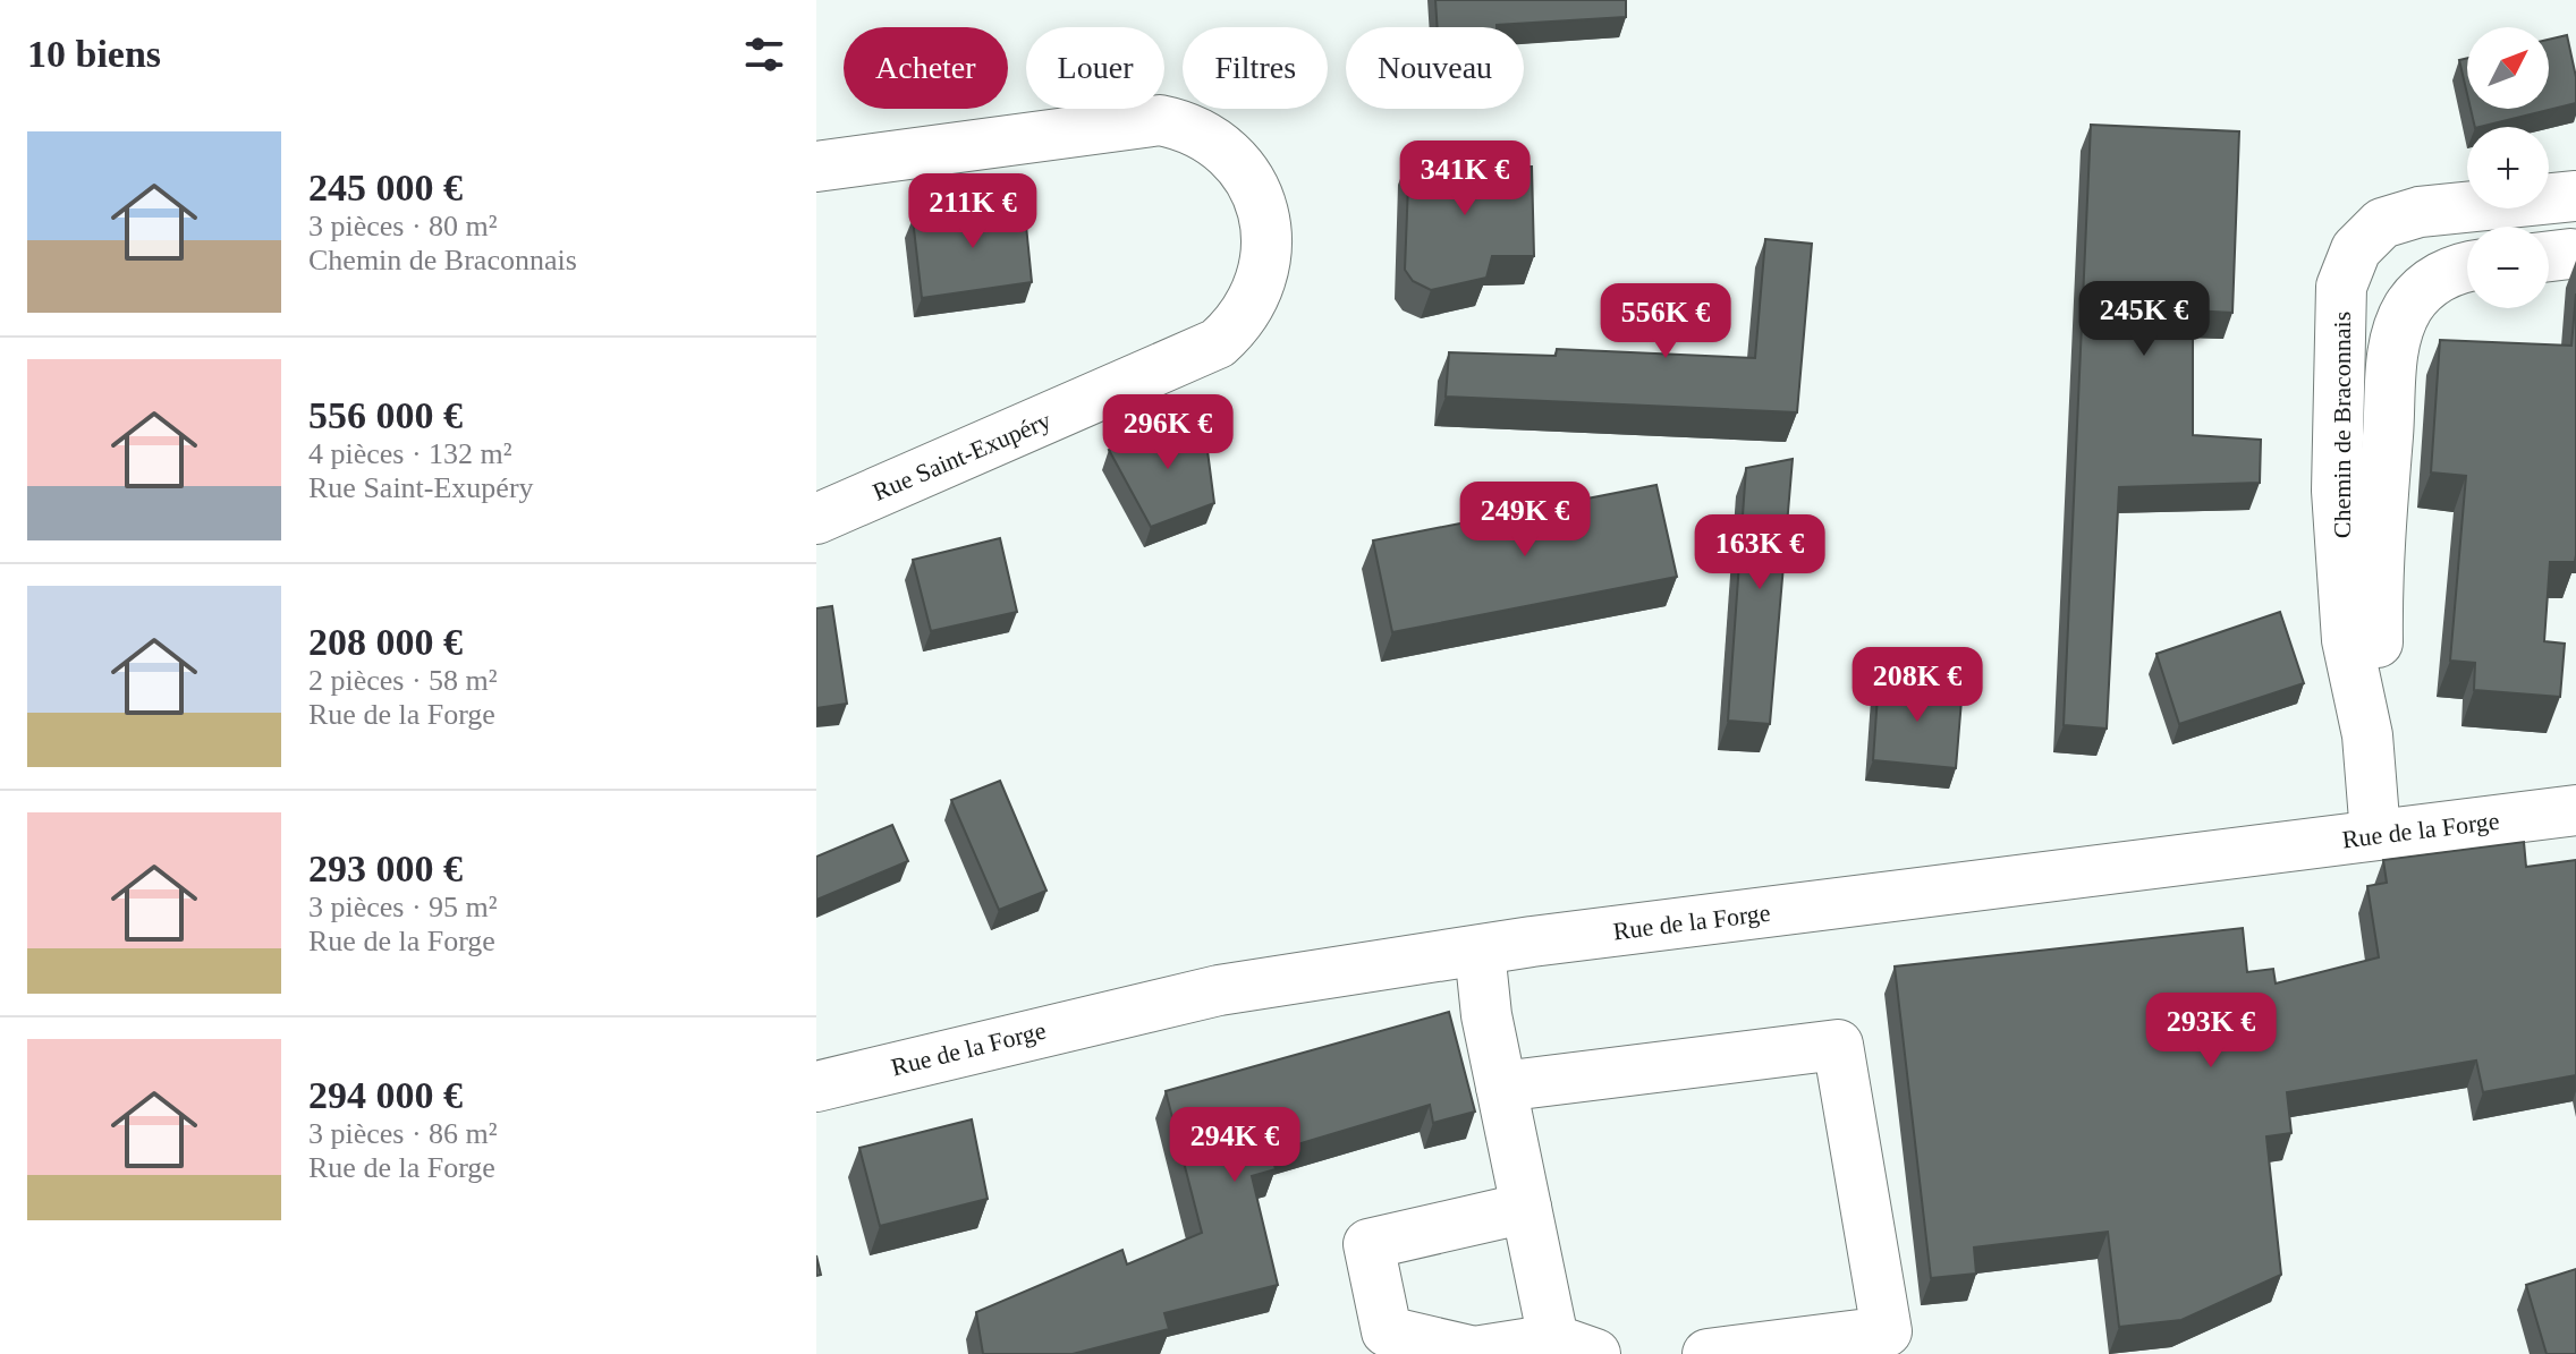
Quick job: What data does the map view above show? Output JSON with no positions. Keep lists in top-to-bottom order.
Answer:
{
  "streets": {
    "street": ["Chemin de Braconnais", "Rue Saint-Exupéry", "Rue de la Forge"]
  },
  "crossings": [
    ["Chemin de Braconnais", "Rue de la Forge"]
  ],
  "north": "top right",
  "page": {
    "heading": "10 biens",
    "map_buttons": ["+", "−"],
    "chip": [
      "Acheter",
      "Louer",
      "Filtres",
      "Nouveau"
    ],
    "list": [
      {
        "name": "245 000 €",
        "note": "3 pièces · 80 m² · Chemin de Braconnais"
      },
      {
        "name": "556 000 €",
        "note": "4 pièces · 132 m² · Rue Saint-Exupéry"
      },
      {
        "name": "208 000 €",
        "note": "2 pièces · 58 m² · Rue de la Forge"
      },
      {
        "name": "293 000 €",
        "note": "3 pièces · 95 m² · Rue de la Forge"
      },
      {
        "name": "294 000 €",
        "note": "3 pièces · 86 m² · Rue de la Forge"
      }
    ],
    "price": [
      "341K €",
      "211K €",
      "245K €",
      "556K €",
      "296K €",
      "249K €",
      "163K €",
      "208K €",
      "293K €",
      "294K €"
    ]
  }
}
